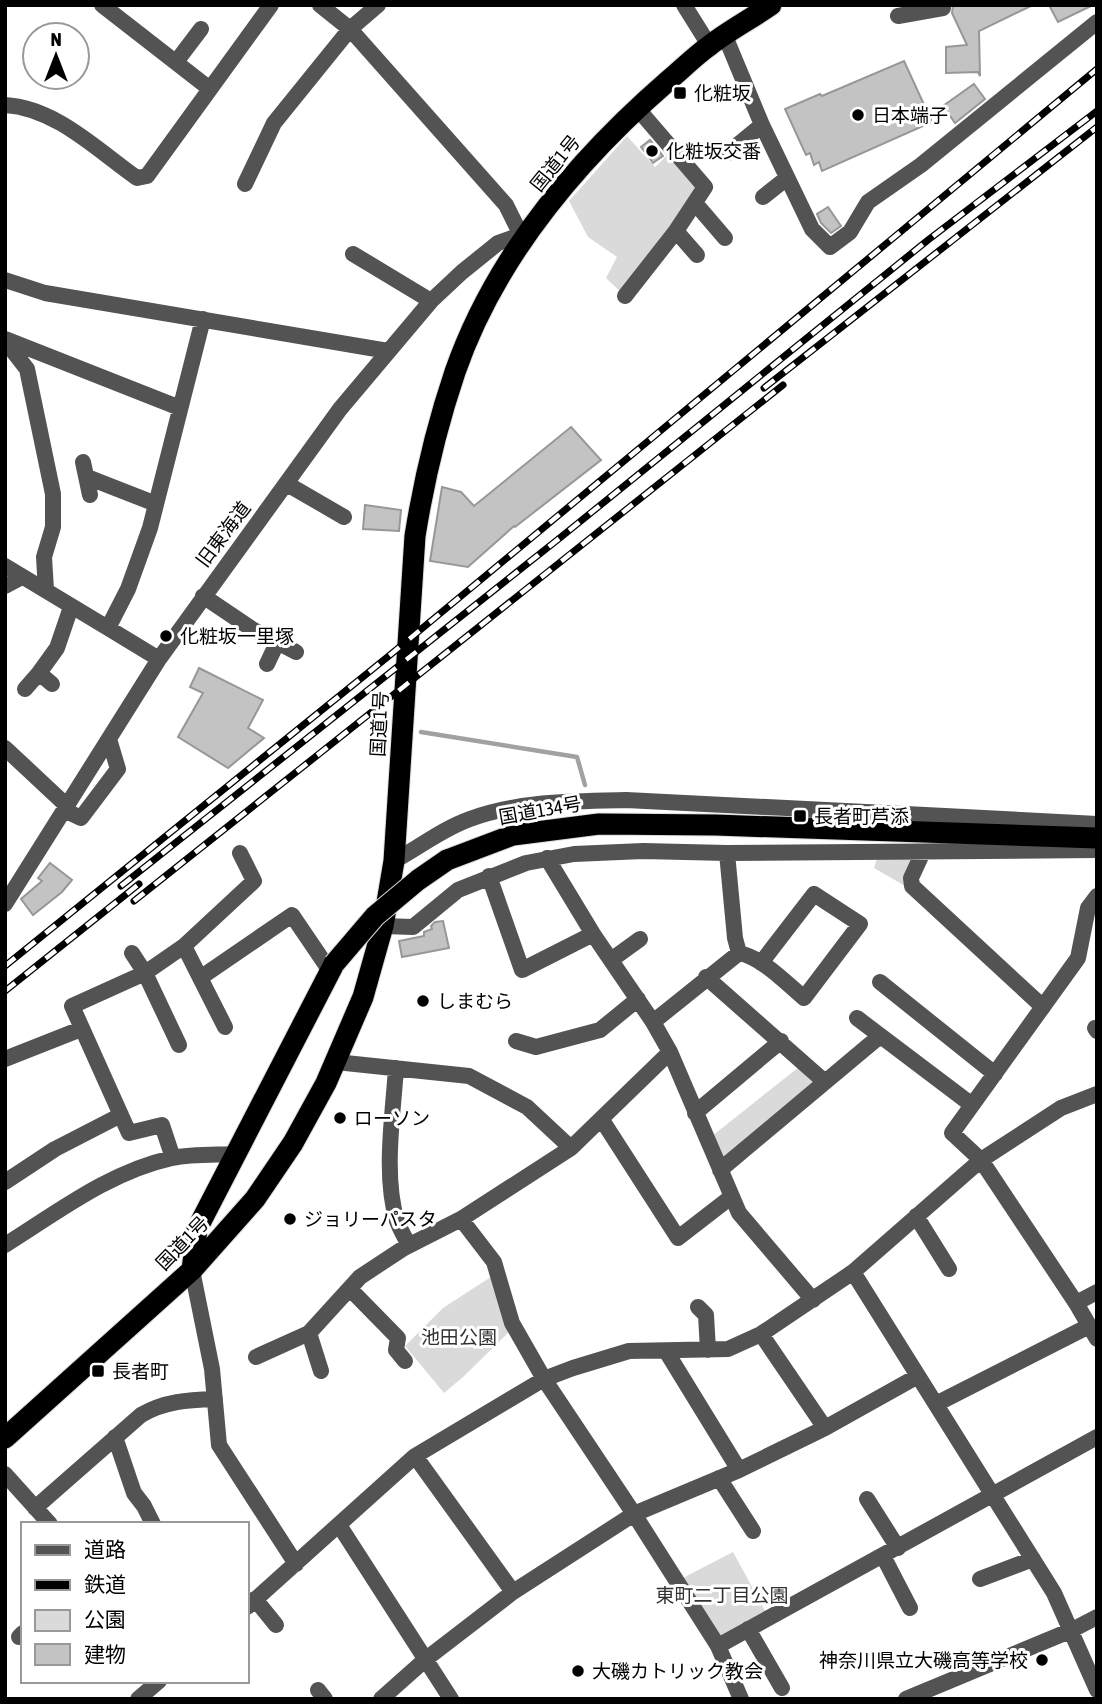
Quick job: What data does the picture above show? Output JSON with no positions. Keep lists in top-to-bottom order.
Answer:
{
  "streets": {
    "highway": ["国道1号", "国道134号"],
    "street": ["旧東海道"]
  },
  "crossings": [
    ["国道1号", "旧東海道"],
    ["国道1号", "国道134号"]
  ],
  "parks": ["池田公園", "東町二丁目公園"],
  "places": {
    "transit": ["化粧坂", "長者町芦添", "長者町"],
    "other": [
      "日本端子",
      "化粧坂交番",
      "化粧坂一里塚",
      "しまむら",
      "ローソン",
      "ジョリーパスタ",
      "神奈川県立大磯高等学校",
      "大磯カトリック教会"
    ]
  },
  "legend": [
    "道路",
    "鉄道",
    "公園",
    "建物"
  ],
  "north": "top"
}
